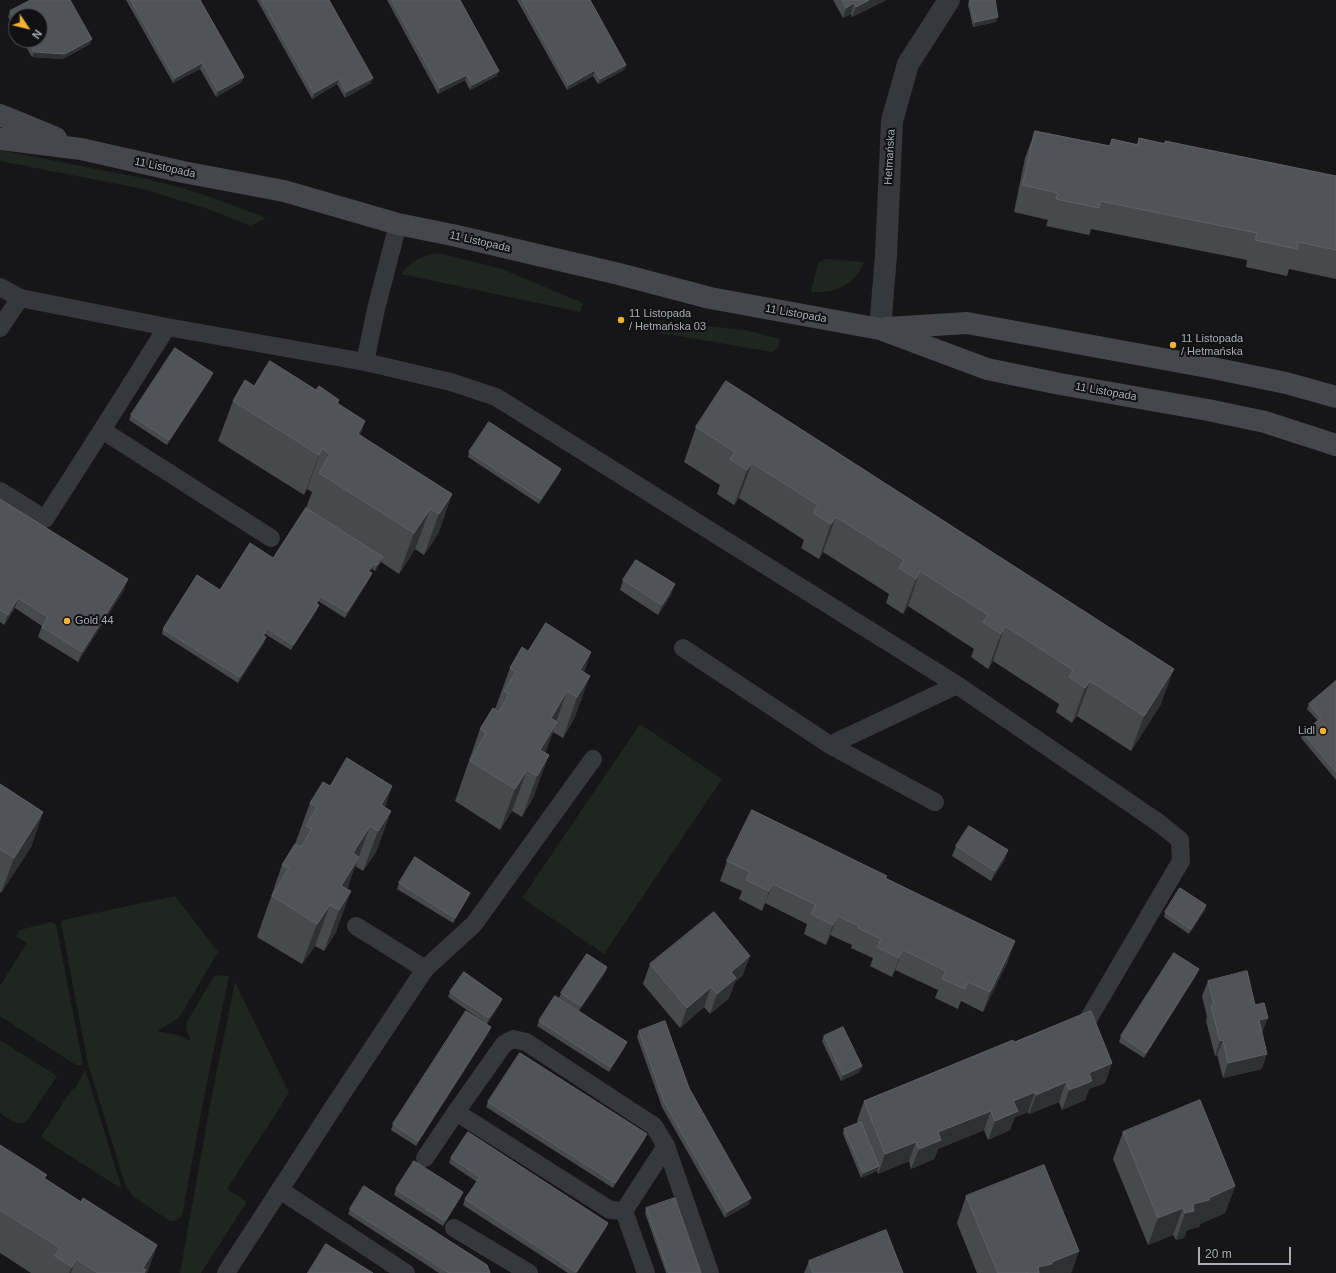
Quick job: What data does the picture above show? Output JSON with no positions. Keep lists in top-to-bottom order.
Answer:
{
  "streets": {
    "street": ["Hetmańska", "11 Listopada"]
  },
  "crossings": [
    ["Hetmańska", "11 Listopada"]
  ],
  "places": [
    "11 Listopada / Hetmańska 03",
    "11 Listopada / Hetmańska",
    "Gold 44",
    "Lidl"
  ],
  "scale_bar": "20 m",
  "north": "bottom right"
}
